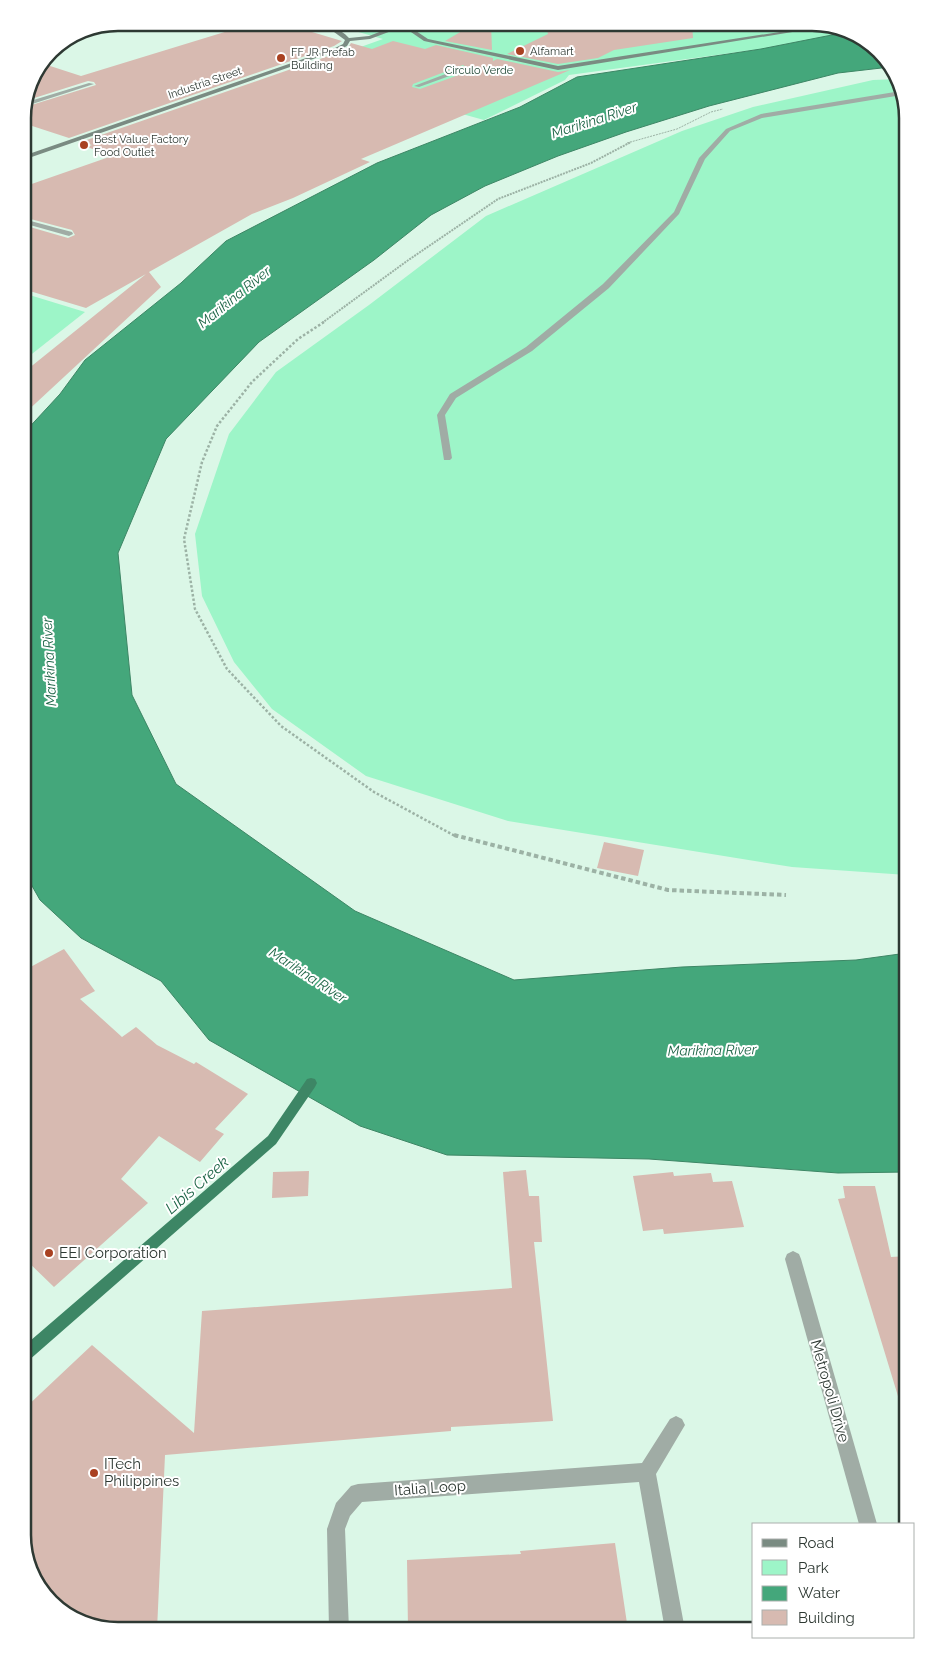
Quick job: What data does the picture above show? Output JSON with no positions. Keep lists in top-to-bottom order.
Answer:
{
  "streets": {
    "street": ["Industria Street", "Metropoli Drive", "Italia Loop"]
  },
  "water": ["Marikina River", "Libis Creek"],
  "parks": ["Circulo Verde"],
  "places": [
    "Alfamart",
    "FF JR Prefab Building",
    "Best Value Factory Food Outlet",
    "EEI Corporation",
    "ITech Philippines"
  ],
  "legend": [
    "Road",
    "Park",
    "Water",
    "Building"
  ]
}
